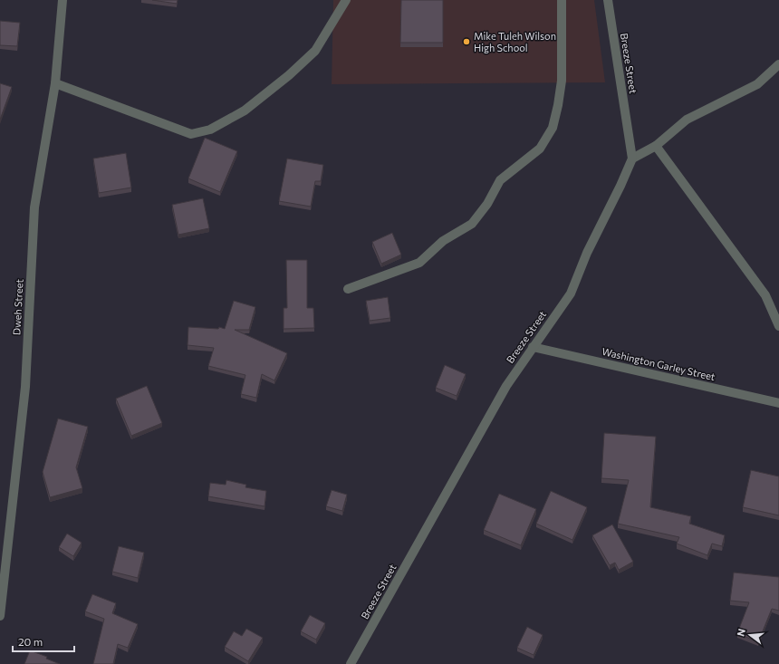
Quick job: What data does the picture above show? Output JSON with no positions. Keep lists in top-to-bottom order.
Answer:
{
  "streets": {
    "street": ["Breeze Street", "Dweh Street", "Washington Garley Street"]
  },
  "crossings": [
    ["Breeze Street", "Washington Garley Street"]
  ],
  "places": ["Mike Tuleh Wilson High School"],
  "scale_bar": "20 m",
  "north": "left"
}
